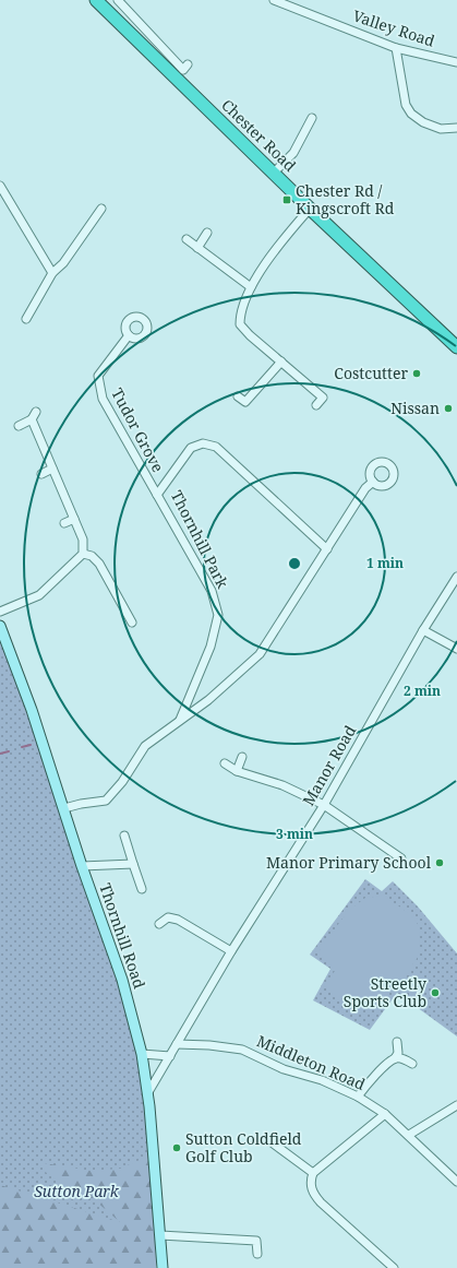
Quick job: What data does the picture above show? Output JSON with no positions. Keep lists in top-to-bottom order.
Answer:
{
  "streets": {
    "highway": ["Chester Road"],
    "main road": ["Thornhill Road"],
    "street": [
      "Valley Road",
      "Tudor Grove",
      "Thornhill Park",
      "Manor Road",
      "Middleton Road"
    ]
  },
  "crossings": [
    ["Tudor Grove", "Thornhill Park"],
    ["Manor Road", "Thornhill Road"],
    ["Manor Road", "Middleton Road"]
  ],
  "parks": ["Sutton Park"],
  "places": {
    "transit": ["Chester Rd / Kingscroft Rd"],
    "other": [
      "Costcutter",
      "Nissan",
      "Manor Primary School",
      "Streetly Sports Club",
      "Sutton Coldfield Golf Club"
    ]
  },
  "rings": ["1 min", "2 min", "3 min"]
}
